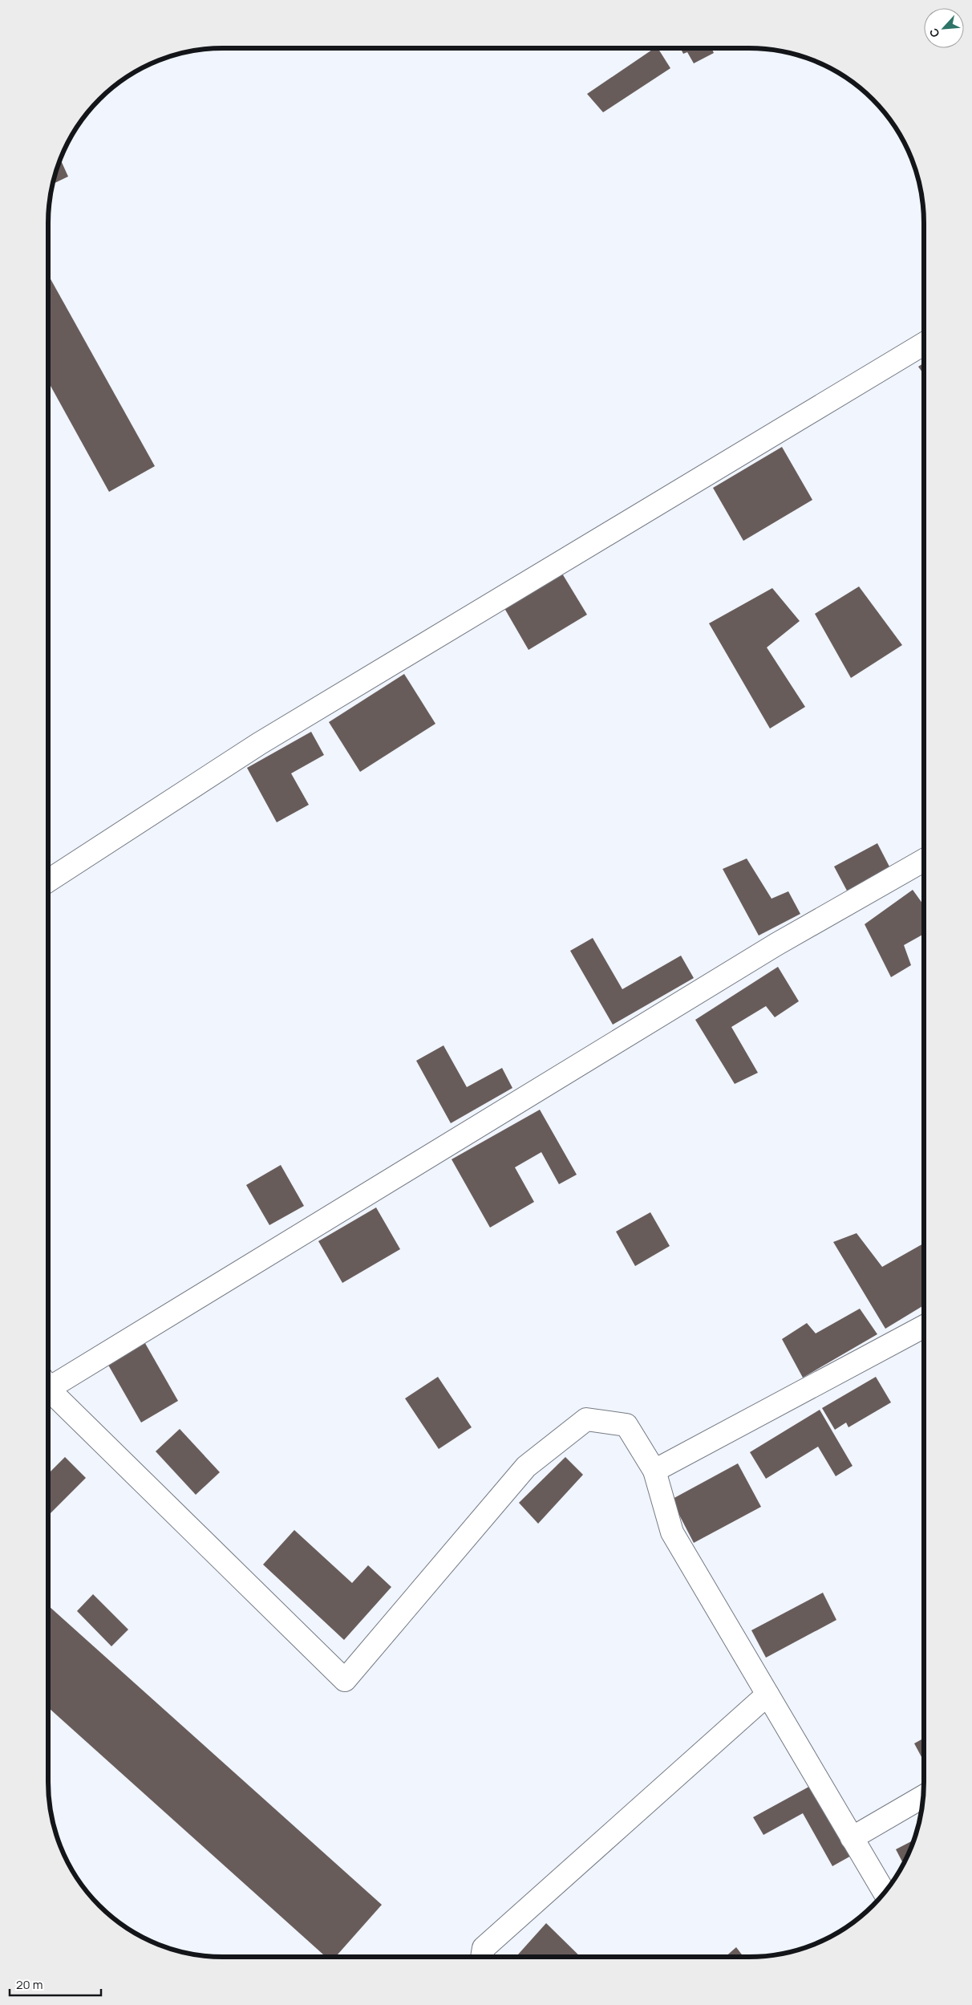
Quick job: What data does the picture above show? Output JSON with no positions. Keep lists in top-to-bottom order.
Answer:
{
  "scale_bar": "20 m",
  "north": "bottom left"
}
